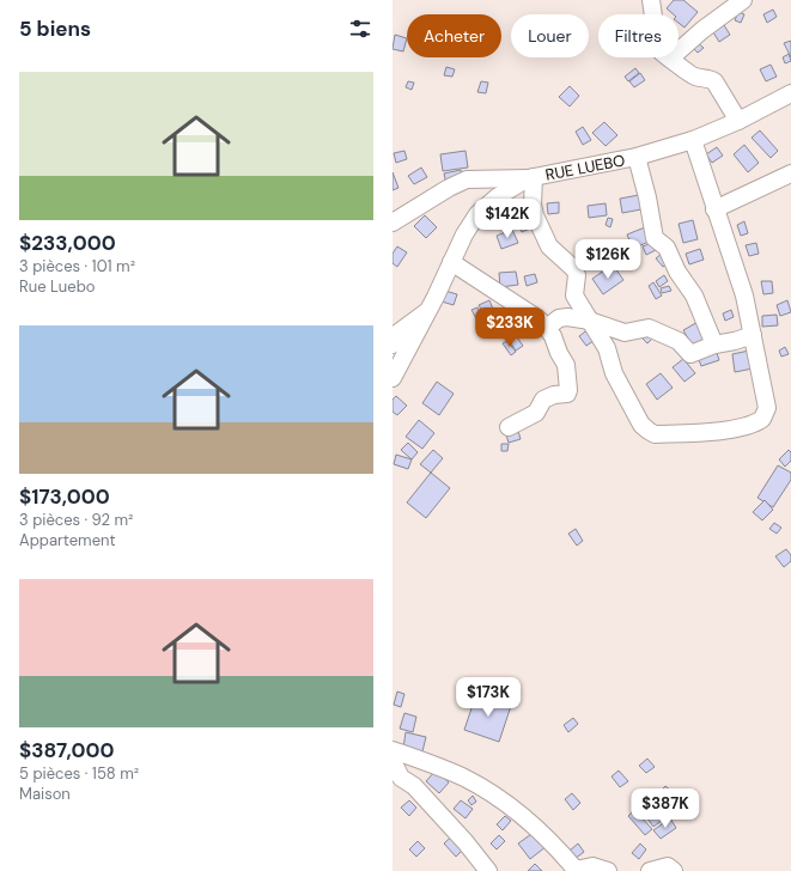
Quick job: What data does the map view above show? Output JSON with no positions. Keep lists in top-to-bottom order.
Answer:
{
  "streets": {
    "street": ["RUE LUEBO"]
  },
  "page": {
    "heading": "5 biens",
    "chip": ["Acheter", "Louer", "Filtres"],
    "list": [
      {
        "name": "$233,000",
        "note": "3 pièces · 101 m² · Rue Luebo"
      },
      {
        "name": "$173,000",
        "note": "3 pièces · 92 m² · Appartement"
      },
      {
        "name": "$387,000",
        "note": "5 pièces · 158 m² · Maison"
      }
    ],
    "price": [
      "$142K",
      "$126K",
      "$233K",
      "$173K",
      "$387K"
    ]
  }
}
